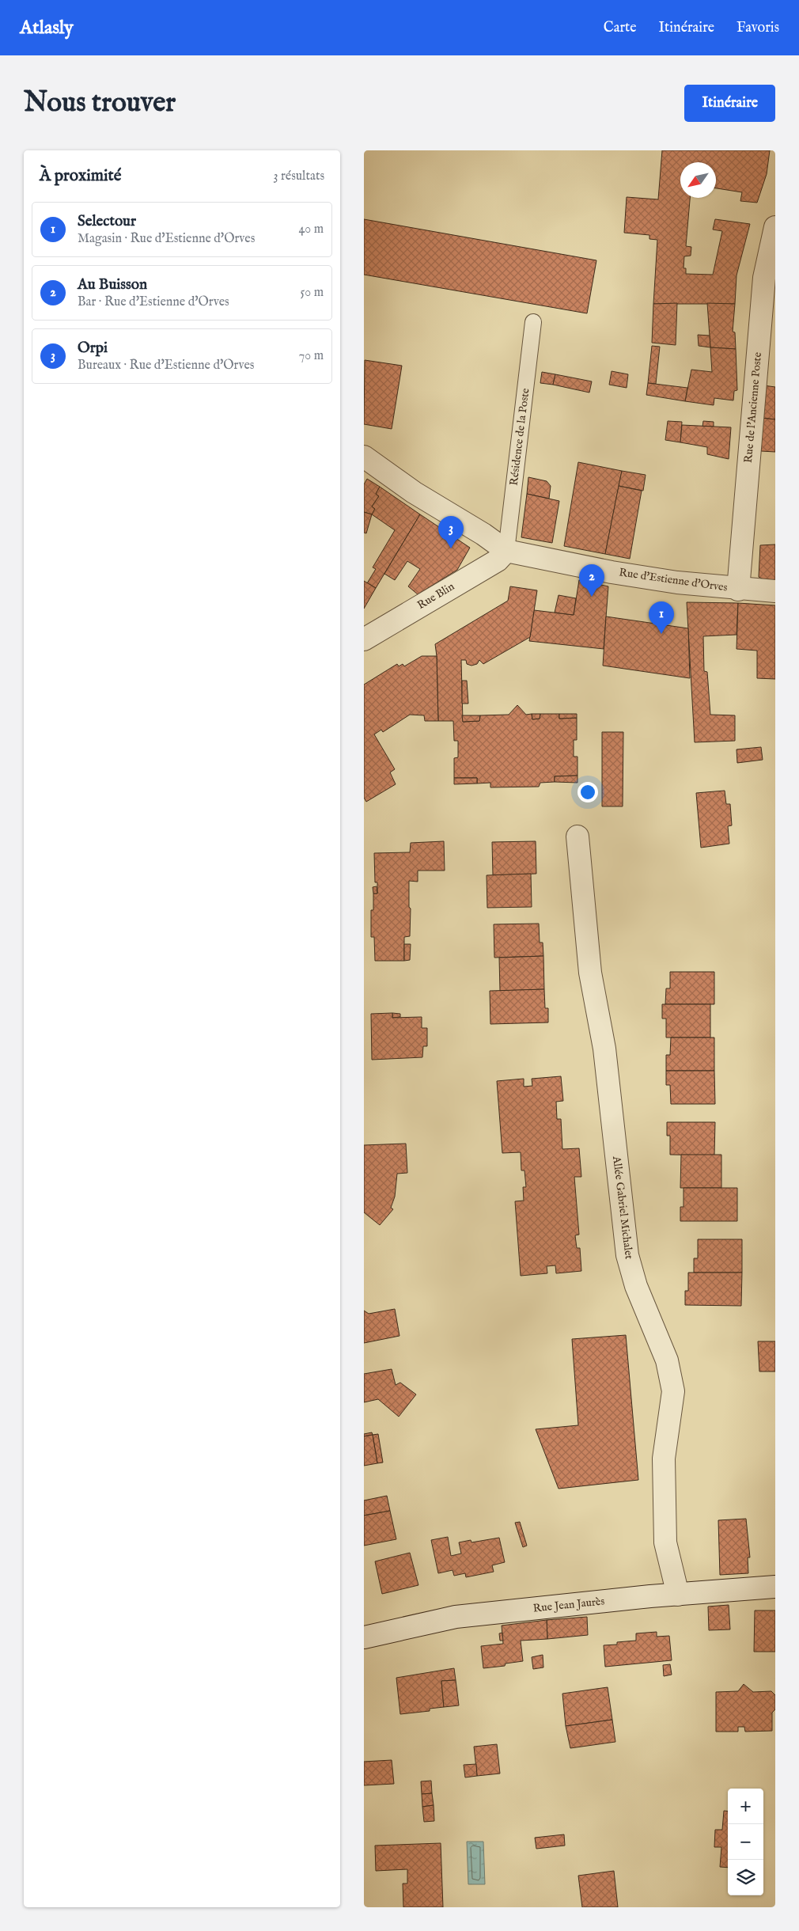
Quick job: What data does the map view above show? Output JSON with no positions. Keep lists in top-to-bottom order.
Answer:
{
  "streets": {
    "street": [
      "Rue de l'Ancienne Poste",
      "Rue d'Estienne d'Orves",
      "Rue Blin",
      "Allée Gabriel Michalet",
      "Rue Jean Jaurès"
    ],
    "lane": ["Résidence de la Poste"]
  },
  "crossings": [
    ["Rue de l'Ancienne Poste", "Rue d'Estienne d'Orves"],
    ["Résidence de la Poste", "Rue d'Estienne d'Orves"],
    ["Résidence de la Poste", "Rue Blin"],
    ["Rue d'Estienne d'Orves", "Rue Blin"],
    ["Allée Gabriel Michalet", "Rue Jean Jaurès"]
  ],
  "north": "bottom left",
  "page": {
    "header": "Atlasly",
    "nav": ["Carte", "Itinéraire", "Favoris"],
    "buttons": "Itinéraire",
    "title": "Nous trouver",
    "heading": ["À proximité", "3 résultats"],
    "list": [
      {
        "mark": "1",
        "name": "Selectour",
        "note": "Magasin · Rue d'Estienne d'Orves",
        "value": "40 m"
      },
      {
        "mark": "2",
        "name": "Au Buisson",
        "note": "Bar · Rue d'Estienne d'Orves",
        "value": "50 m"
      },
      {
        "mark": "3",
        "name": "Orpi",
        "note": "Bureaux · Rue d'Estienne d'Orves",
        "value": "70 m"
      }
    ],
    "pins": ["3", "2", "1"],
    "map_buttons": ["+", "−"]
  }
}
